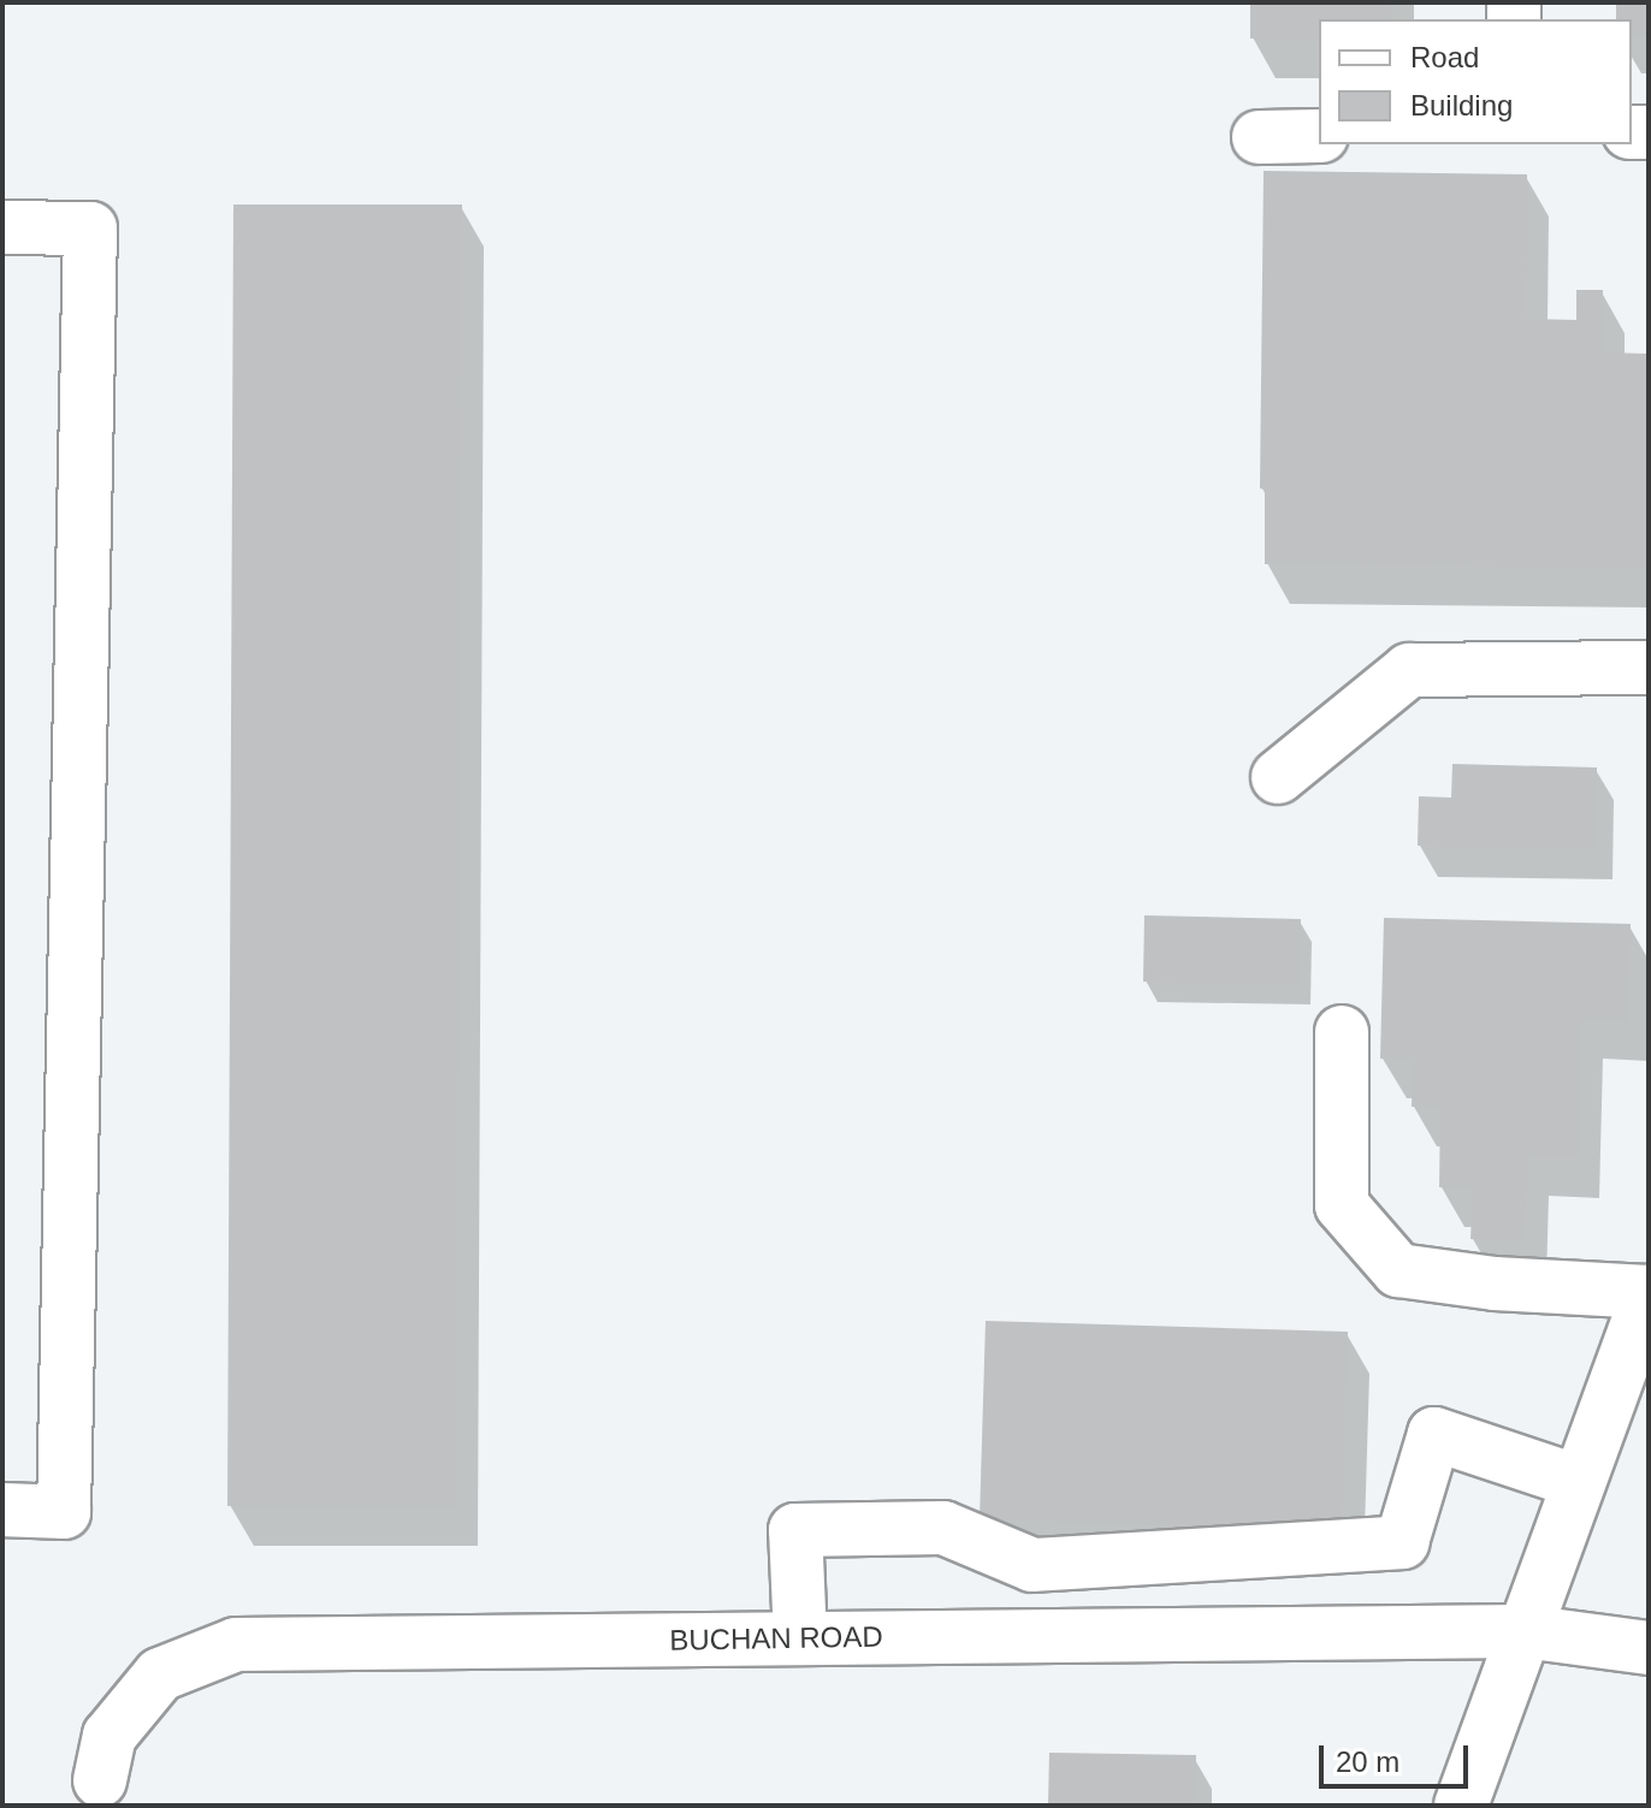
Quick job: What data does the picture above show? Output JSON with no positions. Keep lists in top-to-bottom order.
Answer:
{
  "streets": {
    "street": ["BUCHAN ROAD"]
  },
  "legend": ["Road", "Building"],
  "scale_bar": "20 m"
}
